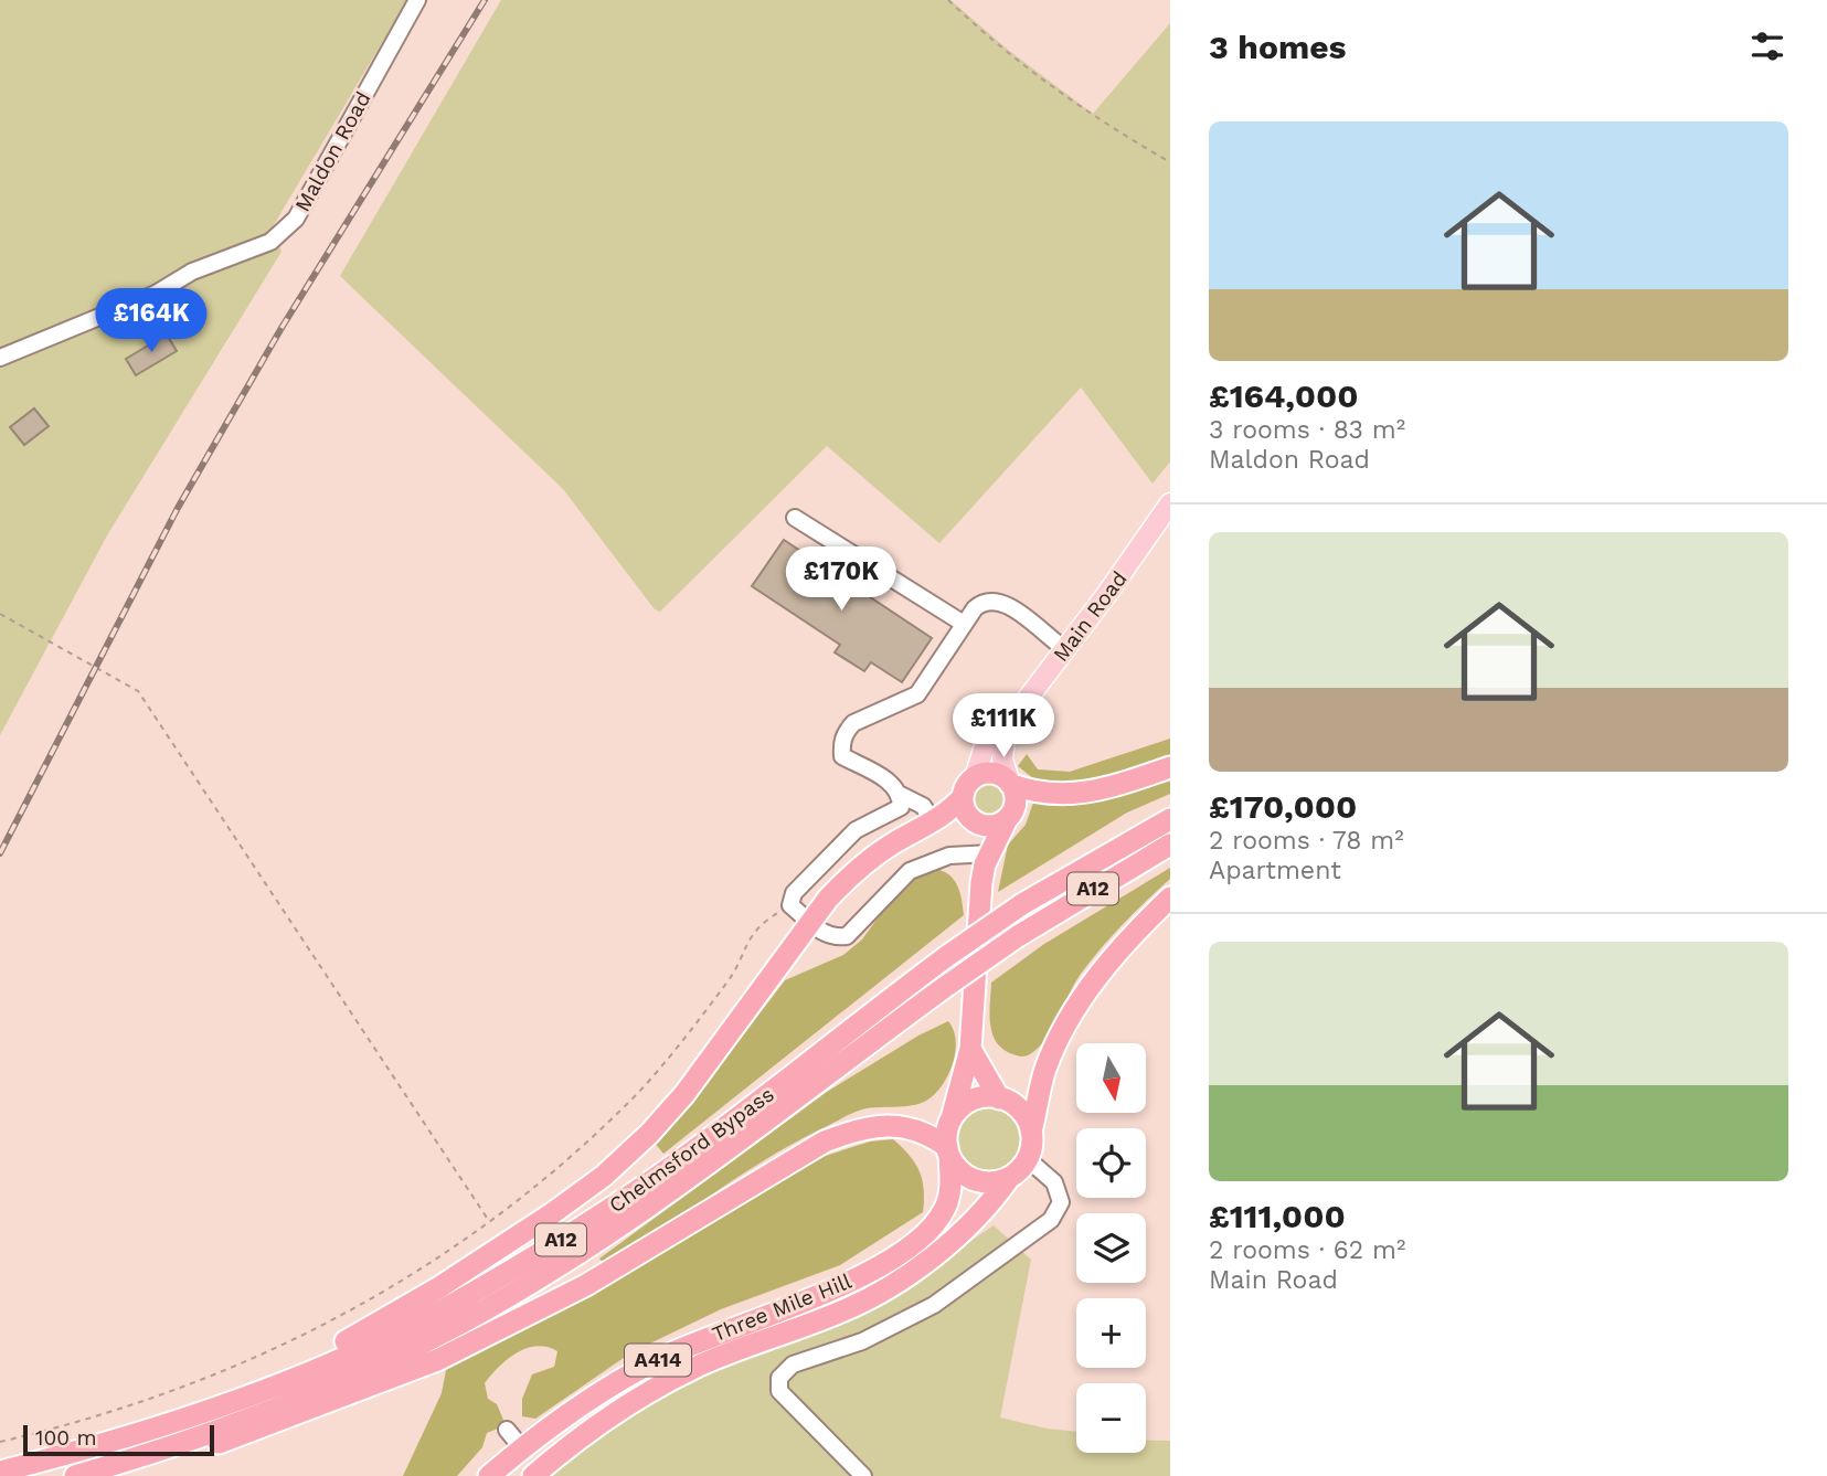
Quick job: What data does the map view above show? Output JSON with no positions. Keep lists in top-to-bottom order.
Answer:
{
  "streets": {
    "highway": [
      "A12",
      "Chelmsford Bypass",
      "Three Mile Hill",
      "A414"
    ],
    "main road": ["Main Road"],
    "street": ["Maldon Road"]
  },
  "crossings": [
    ["Main Road", "A12"],
    ["A12", "Chelmsford Bypass"],
    ["A12", "Three Mile Hill"]
  ],
  "scale_bar": "100 m",
  "north": "bottom",
  "page": {
    "heading": "3 homes",
    "list": [
      {
        "name": "£164,000",
        "note": "3 rooms · 83 m² · Maldon Road"
      },
      {
        "name": "£170,000",
        "note": "2 rooms · 78 m² · Apartment"
      },
      {
        "name": "£111,000",
        "note": "2 rooms · 62 m² · Main Road"
      }
    ],
    "price": ["£164K", "£170K", "£111K"],
    "map_buttons": ["+", "−"],
    "scale": "100 m"
  }
}
